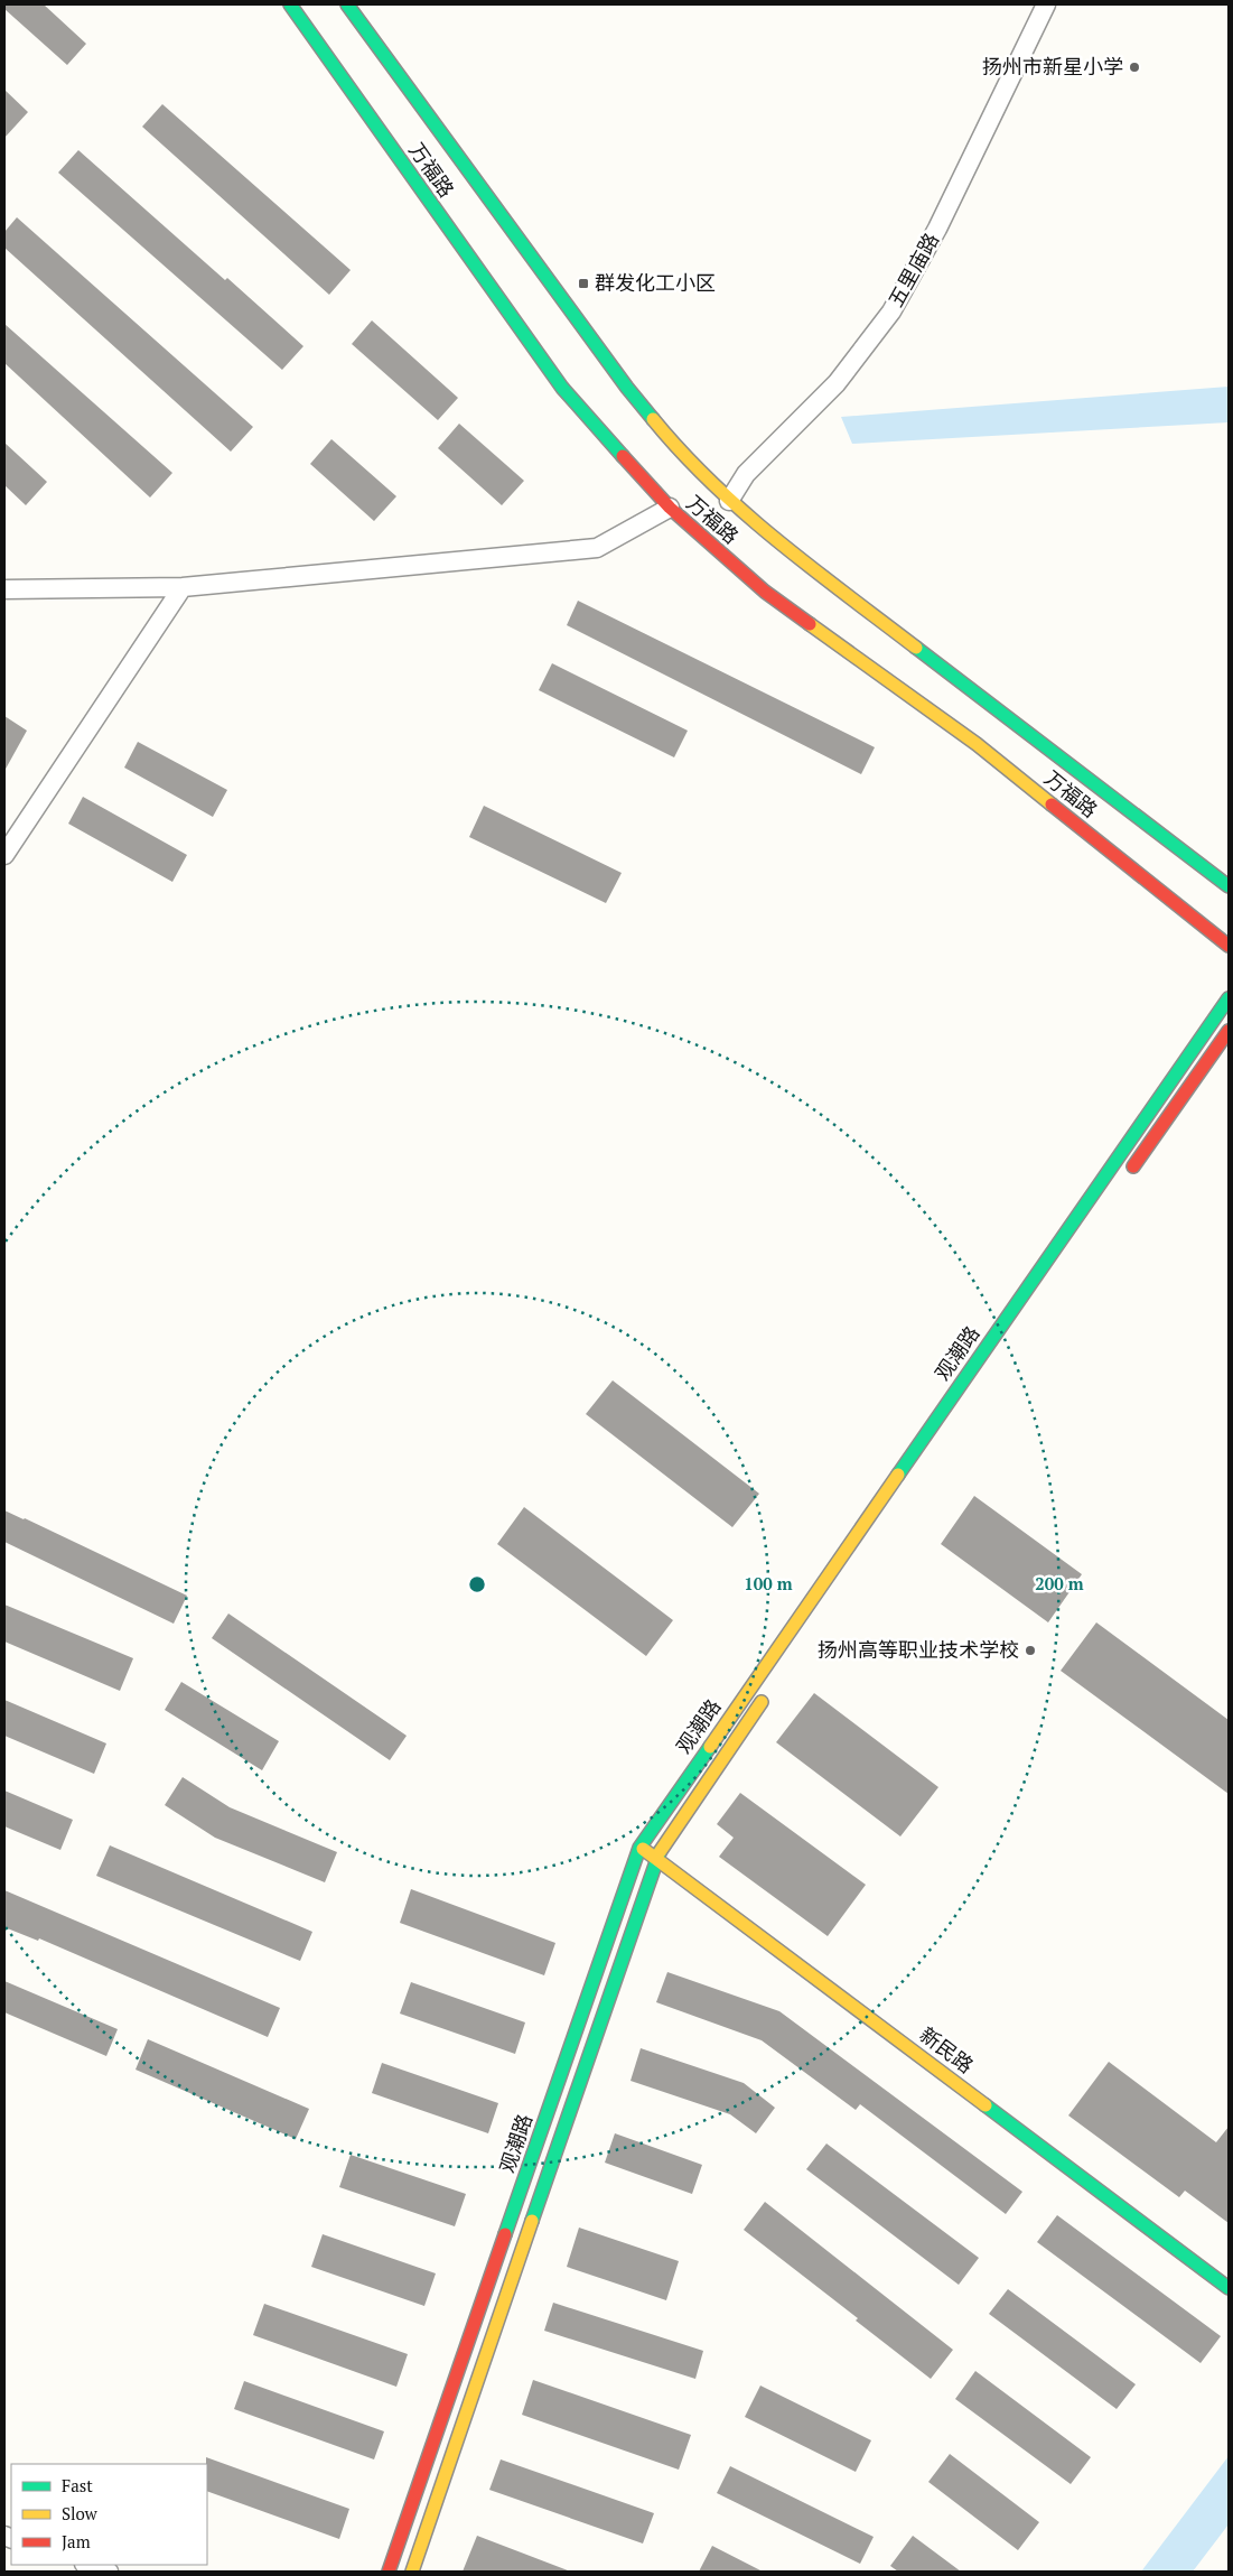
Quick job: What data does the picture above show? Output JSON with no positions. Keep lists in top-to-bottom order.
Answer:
{
  "streets": {
    "street": [
      "万福路",
      "五里庙路",
      "观潮路",
      "新民路"
    ]
  },
  "crossings": [
    ["万福路", "五里庙路"],
    ["观潮路", "新民路"]
  ],
  "places": {
    "other": ["扬州市新星小学", "扬州高等职业技术学校"],
    "transit": ["群发化工小区"]
  },
  "legend": ["Fast", "Slow", "Jam"],
  "rings": ["100 m", "200 m"]
}
